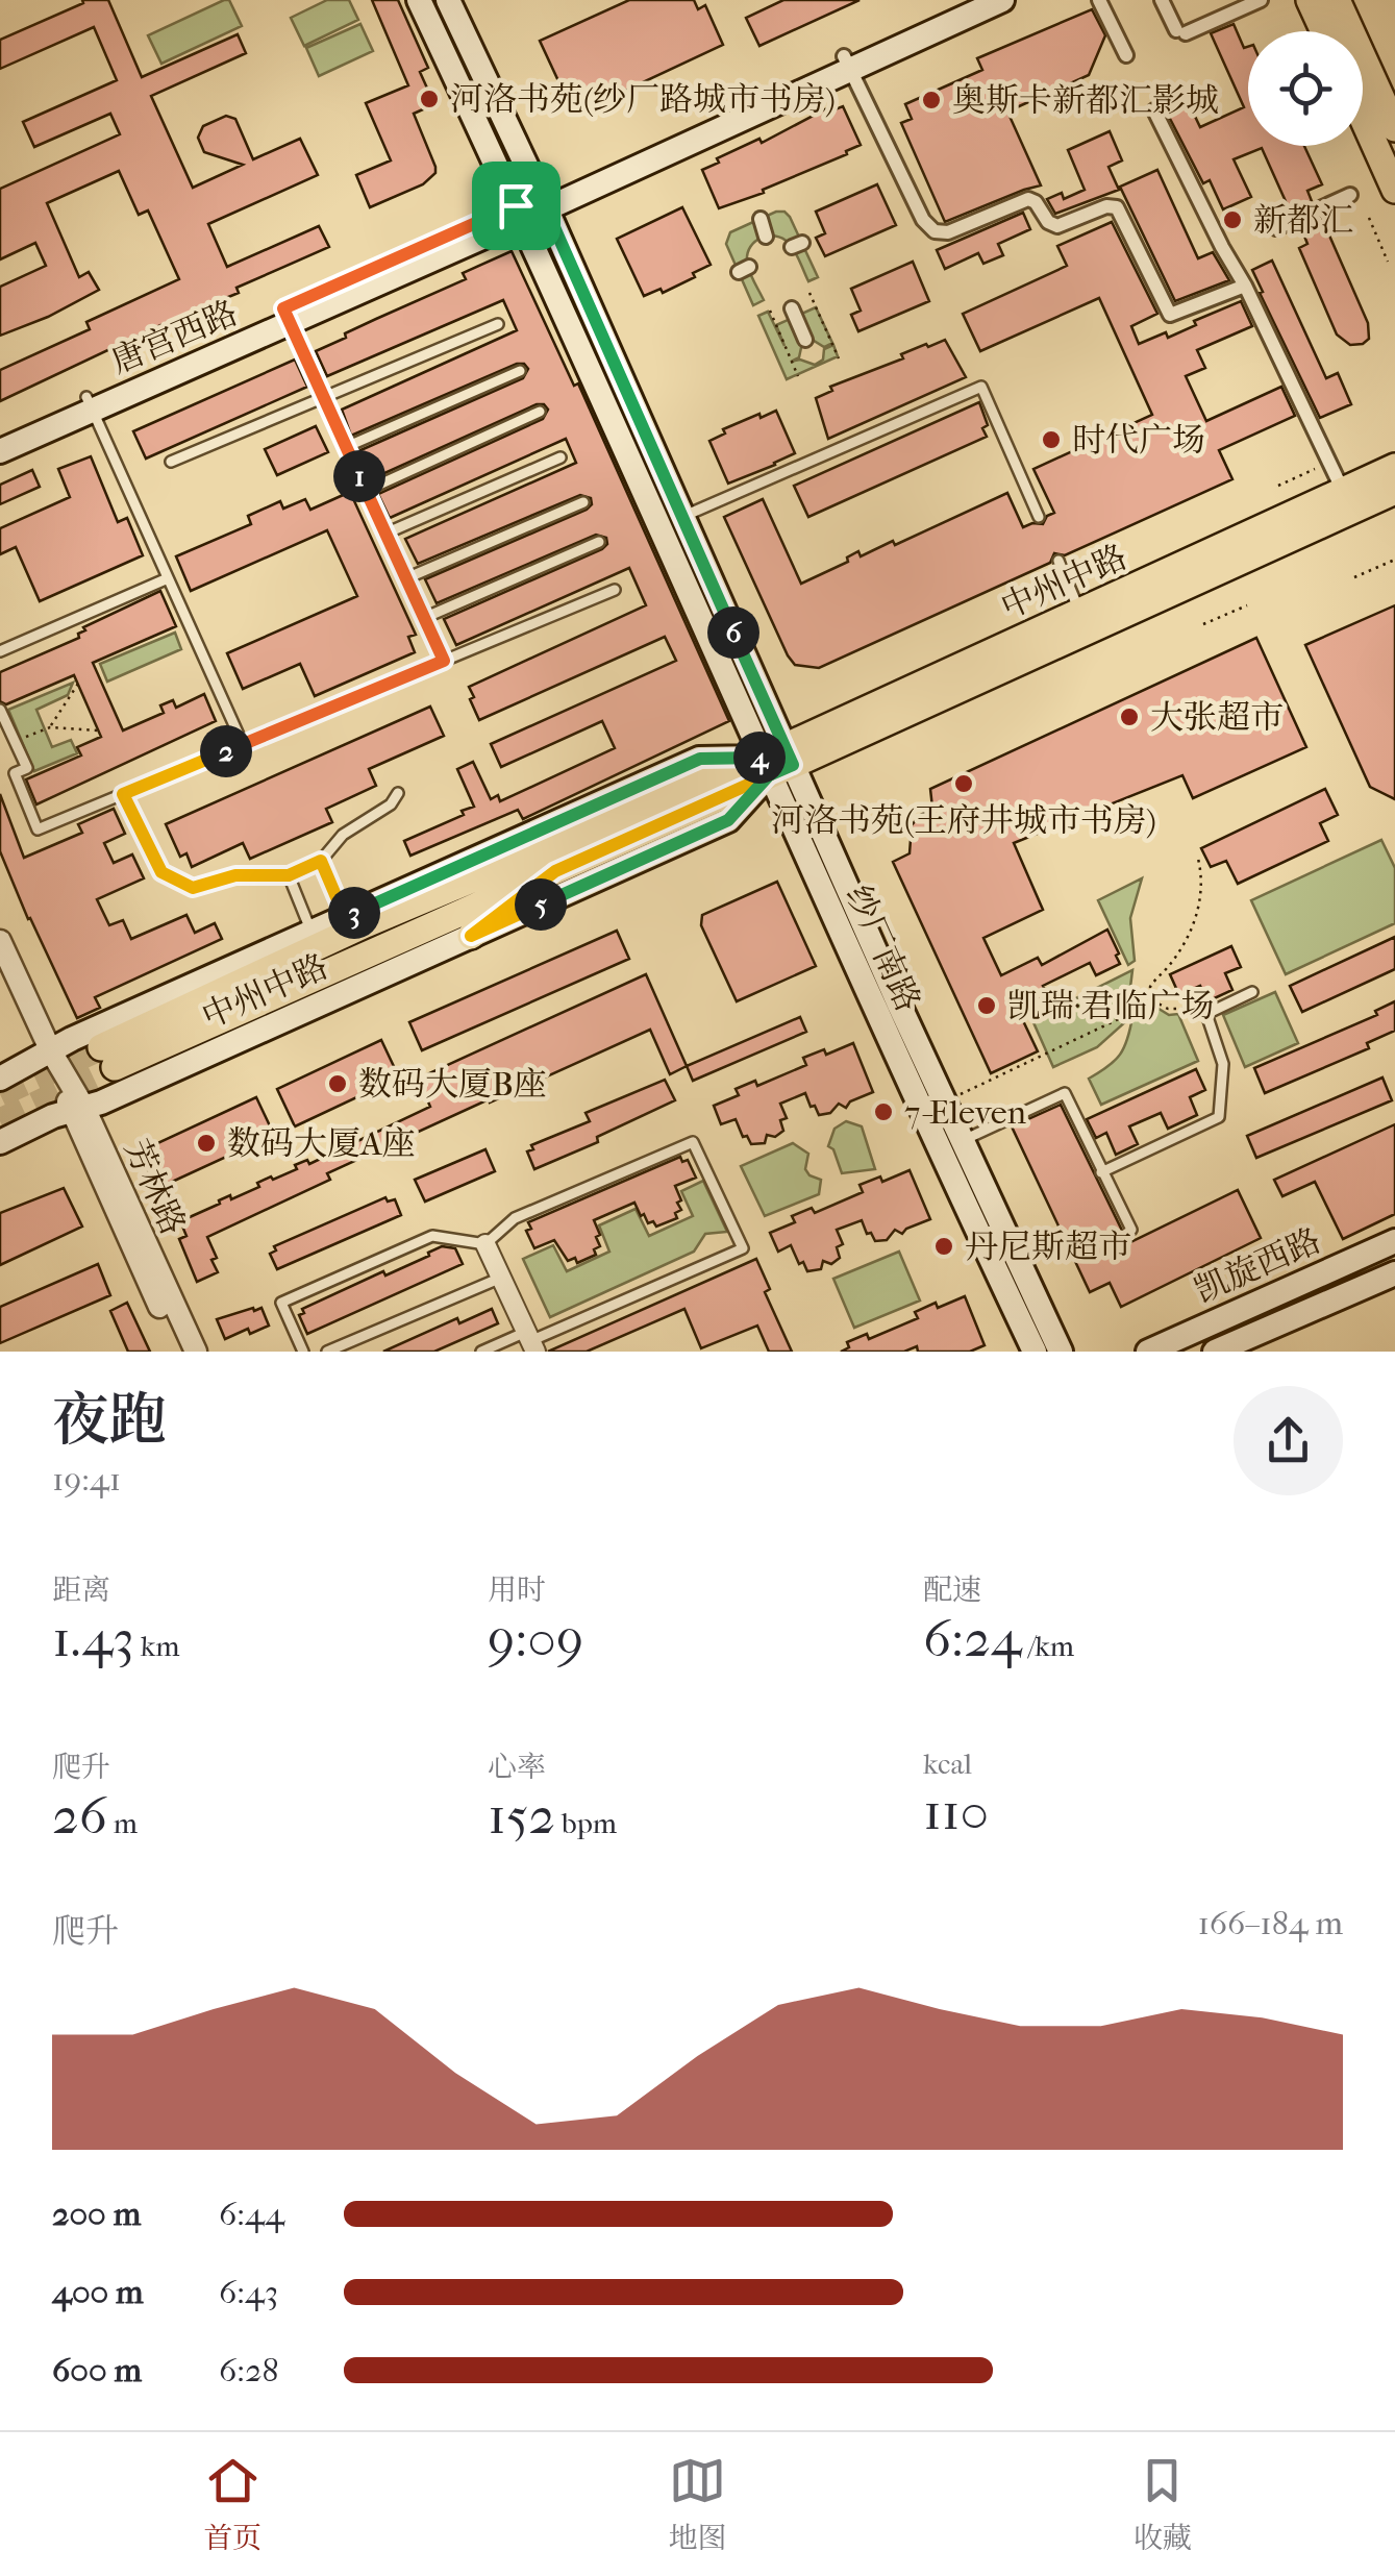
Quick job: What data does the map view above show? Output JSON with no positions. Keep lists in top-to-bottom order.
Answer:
{
  "streets": {
    "main road": [
      "唐宫西路",
      "中州中路",
      "纱厂南路",
      "凯旋西路"
    ],
    "street": ["芳林路"]
  },
  "crossings": [
    ["唐宫西路", "纱厂南路"],
    ["中州中路", "纱厂南路"],
    ["中州中路", "芳林路"]
  ],
  "places": [
    "河洛书苑(纱厂路城市书房)",
    "奥斯卡新都汇影城",
    "新都汇",
    "时代广场",
    "大张超市",
    "河洛书苑(王府井城市书房)",
    "凯瑞·君临广场",
    "数码大厦B座",
    "7-Eleven",
    "数码大厦A座",
    "丹尼斯超市"
  ],
  "page": {
    "pins": [
      "1",
      "6",
      "2",
      "4",
      "5",
      "3"
    ],
    "heading": ["夜跑", "19:41"],
    "stats": [
      ["距离", "1.43 km"],
      ["用时", "9:09"],
      ["配速", "6:24 /km"],
      ["爬升", "26 m"],
      ["心率", "152 bpm"],
      ["kcal", "110"]
    ],
    "chart": ["爬升", "166–184 m"],
    "list": [
      {
        "name": "200 m",
        "note": "6:44"
      },
      {
        "name": "400 m",
        "note": "6:43"
      },
      {
        "name": "600 m",
        "note": "6:28"
      }
    ],
    "tabs": ["首页", "地图", "收藏"]
  }
}
